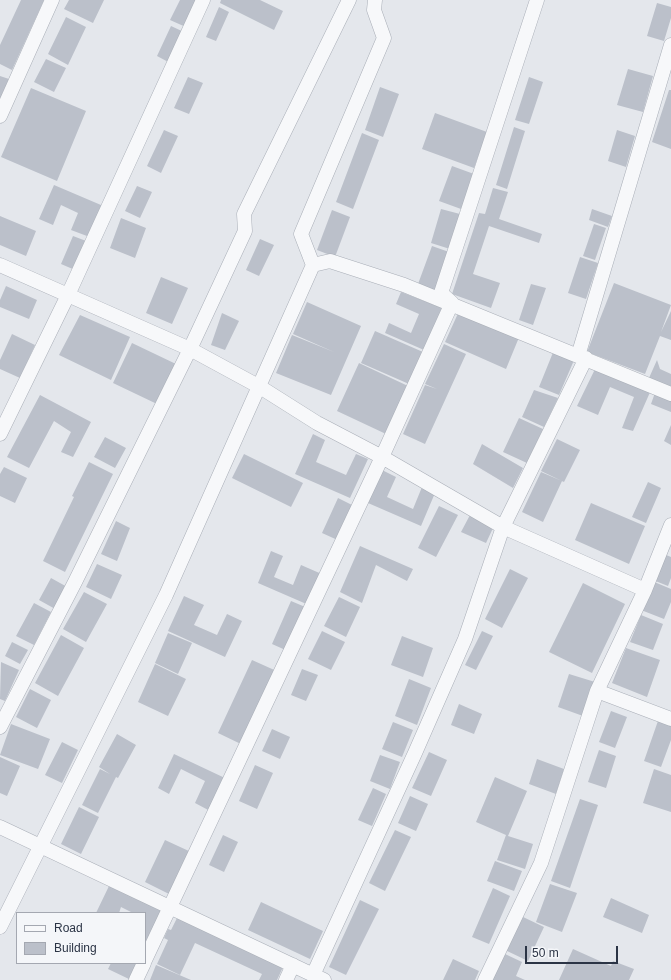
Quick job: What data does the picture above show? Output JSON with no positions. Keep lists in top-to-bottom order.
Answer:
{
  "legend": ["Road", "Building"],
  "scale_bar": "50 m"
}
